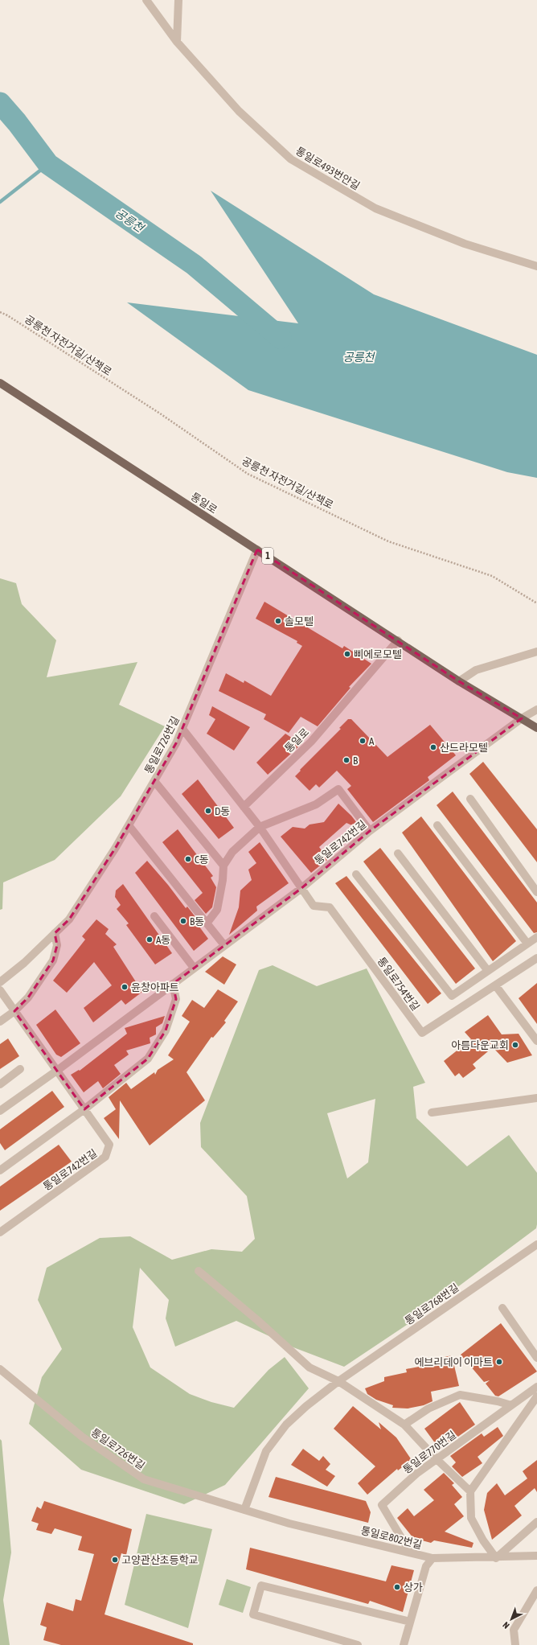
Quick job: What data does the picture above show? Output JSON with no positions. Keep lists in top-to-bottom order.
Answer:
{
  "streets": {
    "main road": ["통일로", "1"],
    "street": [
      "통일로493번안길",
      "통일로726번길",
      "통일로742번길",
      "통일로754번길",
      "통일로768번길",
      "통일로770번길",
      "통일로802번길"
    ],
    "path": ["공릉천 자전거길/산책로"]
  },
  "crossings": [
    ["통일로", "통일로726번길"],
    ["통일로", "통일로742번길"],
    ["통일로726번길", "통일로768번길"],
    ["통일로726번길", "통일로802번길"],
    ["통일로742번길", "통일로754번길"],
    ["통일로768번길", "통일로802번길"],
    ["통일로770번길", "통일로802번길"]
  ],
  "water": ["공릉천"],
  "places": [
    "솔모텔",
    "삐에로모텔",
    "A",
    "산드라모텔",
    "B",
    "D동",
    "C동",
    "B동",
    "A동",
    "윤창아파트",
    "아름다운교회",
    "에브리데이 이마트",
    "고양관산초등학교",
    "상가"
  ],
  "north": "bottom left"
}
